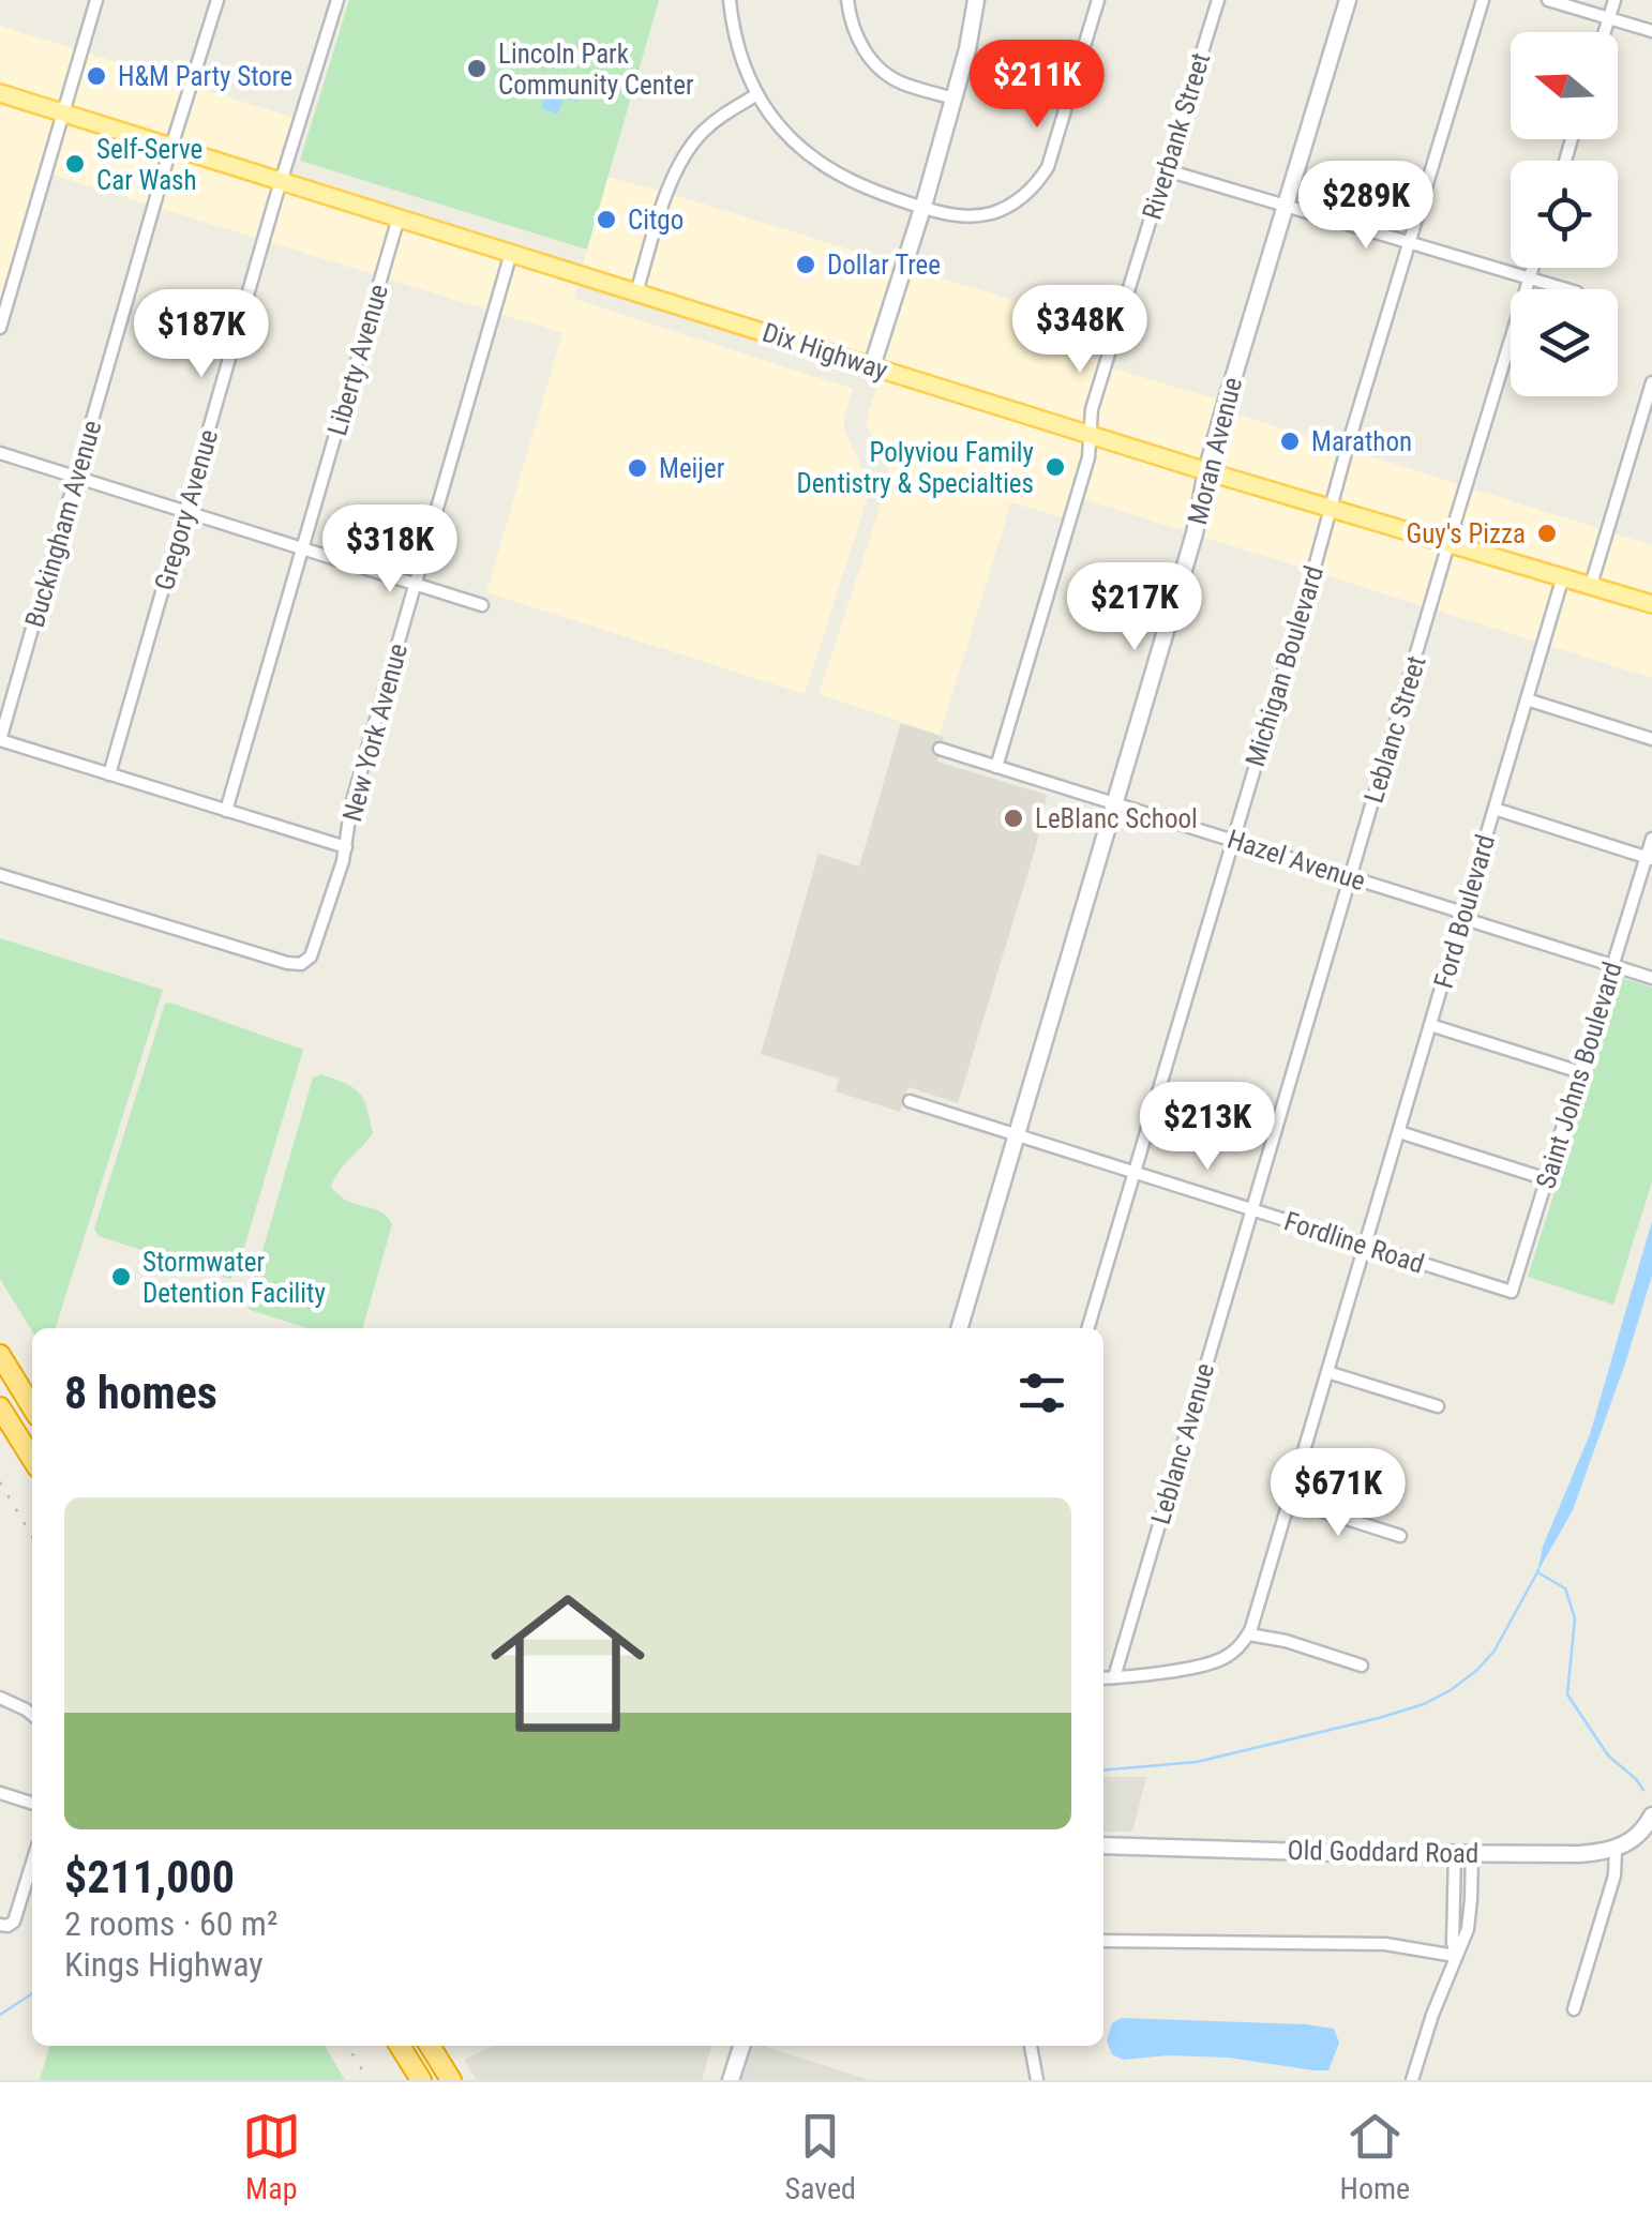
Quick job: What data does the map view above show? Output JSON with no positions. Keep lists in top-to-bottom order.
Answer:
{
  "streets": {
    "main road": ["Dix Highway"],
    "street": [
      "Riverbank Street",
      "Liberty Avenue",
      "Moran Avenue",
      "Gregory Avenue",
      "Buckingham Avenue",
      "Michigan Boulevard",
      "Leblanc Street",
      "New York Avenue",
      "Hazel Avenue",
      "Ford Boulevard",
      "Saint Johns Boulevard",
      "Fordline Road",
      "Leblanc Avenue",
      "Old Goddard Road"
    ]
  },
  "crossings": [
    ["Riverbank Street", "Dix Highway"],
    ["Riverbank Street", "Hazel Avenue"],
    ["Dix Highway", "Liberty Avenue"],
    ["Dix Highway", "Moran Avenue"],
    ["Dix Highway", "Gregory Avenue"],
    ["Dix Highway", "Buckingham Avenue"],
    ["Dix Highway", "Michigan Boulevard"],
    ["Dix Highway", "Leblanc Street"],
    ["Dix Highway", "New York Avenue"],
    ["Dix Highway", "Ford Boulevard"],
    ["Moran Avenue", "Hazel Avenue"],
    ["Moran Avenue", "Fordline Road"],
    ["Michigan Boulevard", "Hazel Avenue"],
    ["Michigan Boulevard", "Fordline Road"],
    ["Leblanc Street", "Hazel Avenue"],
    ["Leblanc Street", "Fordline Road"],
    ["Leblanc Street", "Leblanc Avenue"],
    ["Hazel Avenue", "Ford Boulevard"],
    ["Hazel Avenue", "Saint Johns Boulevard"],
    ["Ford Boulevard", "Fordline Road"],
    ["Saint Johns Boulevard", "Fordline Road"],
    ["Fordline Road", "Leblanc Avenue"]
  ],
  "places": [
    "Lincoln Park Community Center",
    "H&M Party Store",
    "Self-Serve Car Wash",
    "Citgo",
    "Dollar Tree",
    "Marathon",
    "Polyviou Family Dentistry & Specialties",
    "Meijer",
    "Guy's Pizza",
    "LeBlanc School",
    "Stormwater Detention Facility"
  ],
  "north": "left",
  "page": {
    "price": [
      "$211K",
      "$289K",
      "$348K",
      "$187K",
      "$318K",
      "$217K",
      "$213K",
      "$671K"
    ],
    "heading": "8 homes",
    "list": [
      {
        "name": "$211,000",
        "note": "2 rooms · 60 m² · Kings Highway"
      }
    ],
    "tabs": ["Map", "Saved", "Home"]
  }
}
